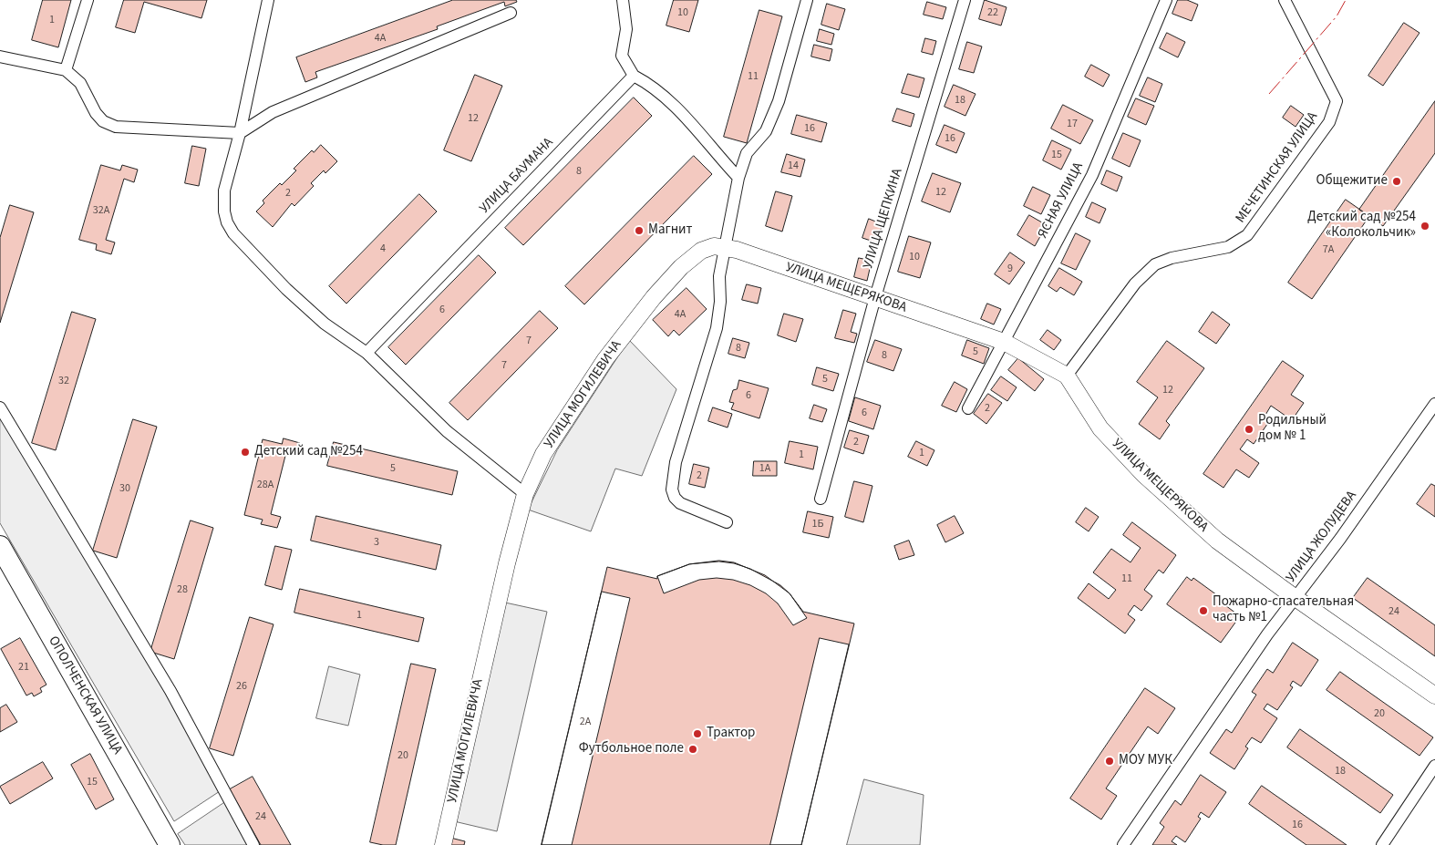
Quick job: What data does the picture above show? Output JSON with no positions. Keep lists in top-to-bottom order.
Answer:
{
  "streets": {
    "highway": ["ОПОЛЧЕНСКАЯ УЛИЦА"],
    "street": [
      "МЕЧЕТИНСКАЯ УЛИЦА",
      "УЛИЦА БАУМАНА",
      "ЯСНАЯ УЛИЦА",
      "УЛИЦА ЩЕПКИНА",
      "УЛИЦА МЕЩЕРЯКОВА",
      "УЛИЦА МОГИЛЕВИЧА",
      "УЛИЦА ЖОЛУДЕВА"
    ]
  },
  "crossings": [
    ["МЕЧЕТИНСКАЯ УЛИЦА", "УЛИЦА МЕЩЕРЯКОВА"],
    ["ЯСНАЯ УЛИЦА", "УЛИЦА МЕЩЕРЯКОВА"],
    ["УЛИЦА ЩЕПКИНА", "УЛИЦА МЕЩЕРЯКОВА"],
    ["УЛИЦА МЕЩЕРЯКОВА", "УЛИЦА МОГИЛЕВИЧА"],
    ["УЛИЦА МЕЩЕРЯКОВА", "УЛИЦА ЖОЛУДЕВА"]
  ],
  "places": [
    "Общежитие",
    "Детский сад №254 «Колокольчик»",
    "Магнит",
    "Родильный дом № 1",
    "Детский сад №254",
    "Пожарно-спасательная часть №1",
    "Трактор",
    "Футбольное поле",
    "МОУ МУК"
  ],
  "house_numbers": [
    "10",
    "22",
    "1",
    "4А",
    "11",
    "18",
    "12",
    "17",
    "16",
    "16",
    "15",
    "14",
    "8",
    "12",
    "2",
    "32А",
    "4",
    "7А",
    "10",
    "9",
    "6",
    "4А",
    "7",
    "8",
    "5",
    "8",
    "7",
    "5",
    "32",
    "12",
    "6",
    "2",
    "6",
    "2",
    "1",
    "1",
    "5",
    "1А",
    "2",
    "28А",
    "30",
    "1Б",
    "3",
    "11",
    "28",
    "24",
    "1",
    "21",
    "26",
    "20",
    "2А",
    "20",
    "18",
    "15",
    "24",
    "16"
  ]
}
